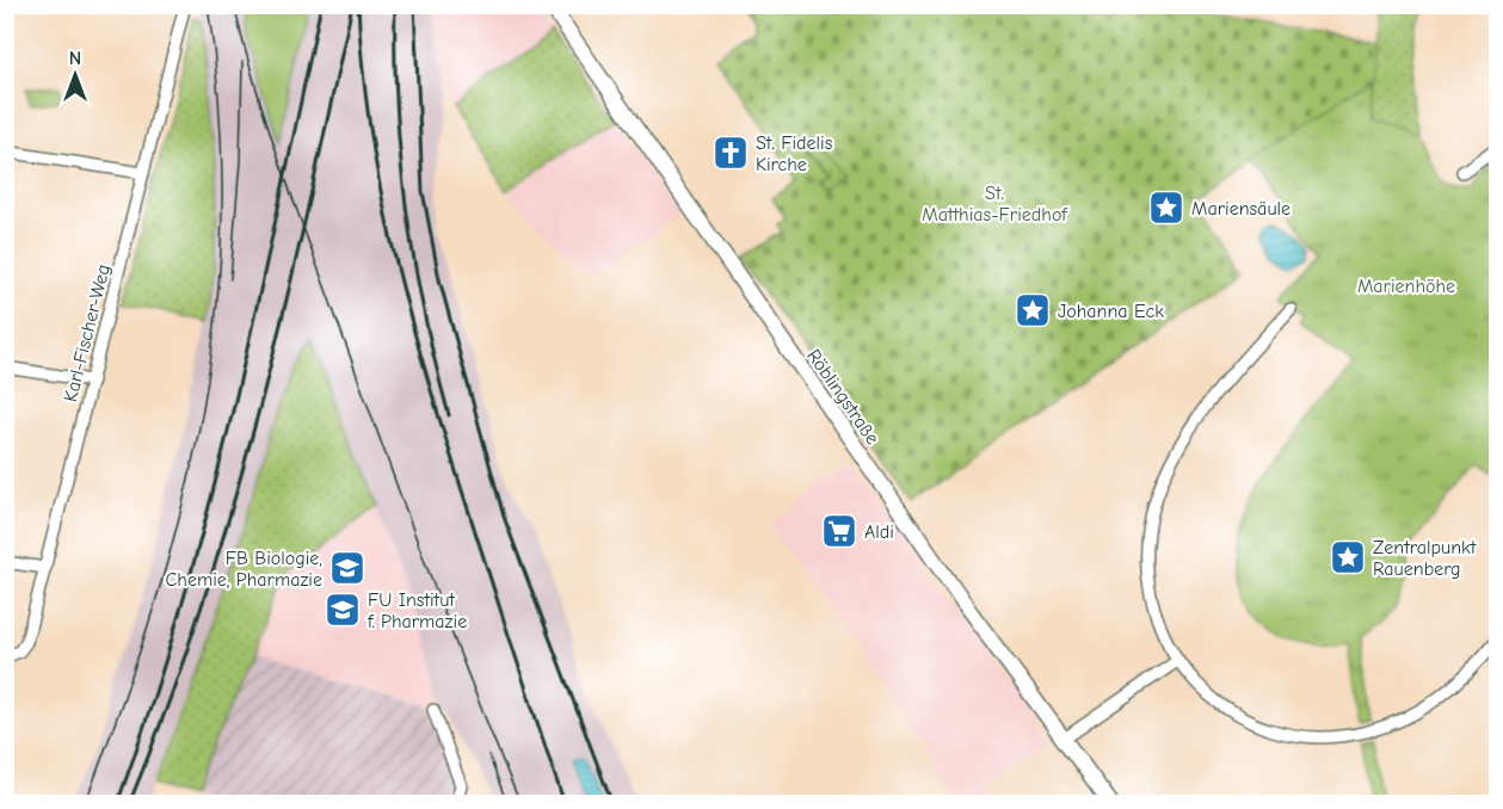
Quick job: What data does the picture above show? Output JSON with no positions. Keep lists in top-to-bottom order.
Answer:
{
  "streets": {
    "street": ["Karl-Fischer-Weg", "Röblingstraße"]
  },
  "parks": ["St. Matthias-Friedhof", "Marienhöhe"],
  "places": {
    "church": ["St. Fidelis Kirche"],
    "place": ["Mariensäule", "Johanna Eck", "Zentralpunkt Rauenberg"],
    "supermarket": ["Aldi"],
    "school or university": ["FB Biologie, Chemie, Pharmazie", "FU Institut f. Pharmazie"]
  },
  "north": "top"
}
